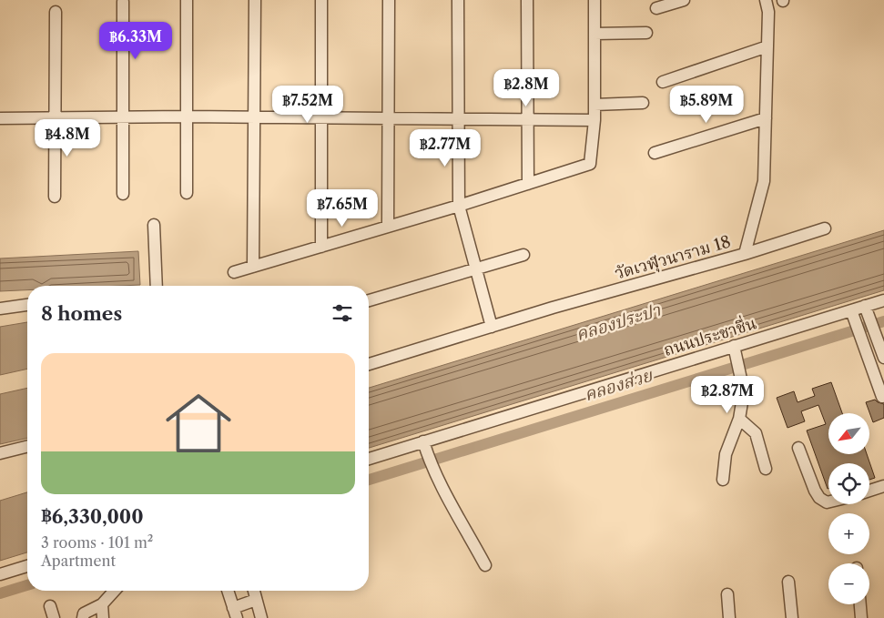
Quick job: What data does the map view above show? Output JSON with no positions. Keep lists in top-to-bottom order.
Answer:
{
  "streets": {
    "street": ["วัดเวฬุวนาราม 18", "ถนนประชาชื่น"]
  },
  "water": ["คลองประปา", "คลองส่วย"],
  "north": "bottom left",
  "page": {
    "price": [
      "฿6.33M",
      "฿2.8M",
      "฿7.52M",
      "฿5.89M",
      "฿4.8M",
      "฿2.77M",
      "฿7.65M",
      "฿2.87M"
    ],
    "heading": "8 homes",
    "list": [
      {
        "name": "฿6,330,000",
        "note": "3 rooms · 101 m² · Apartment"
      }
    ],
    "map_buttons": ["+", "−"]
  }
}
